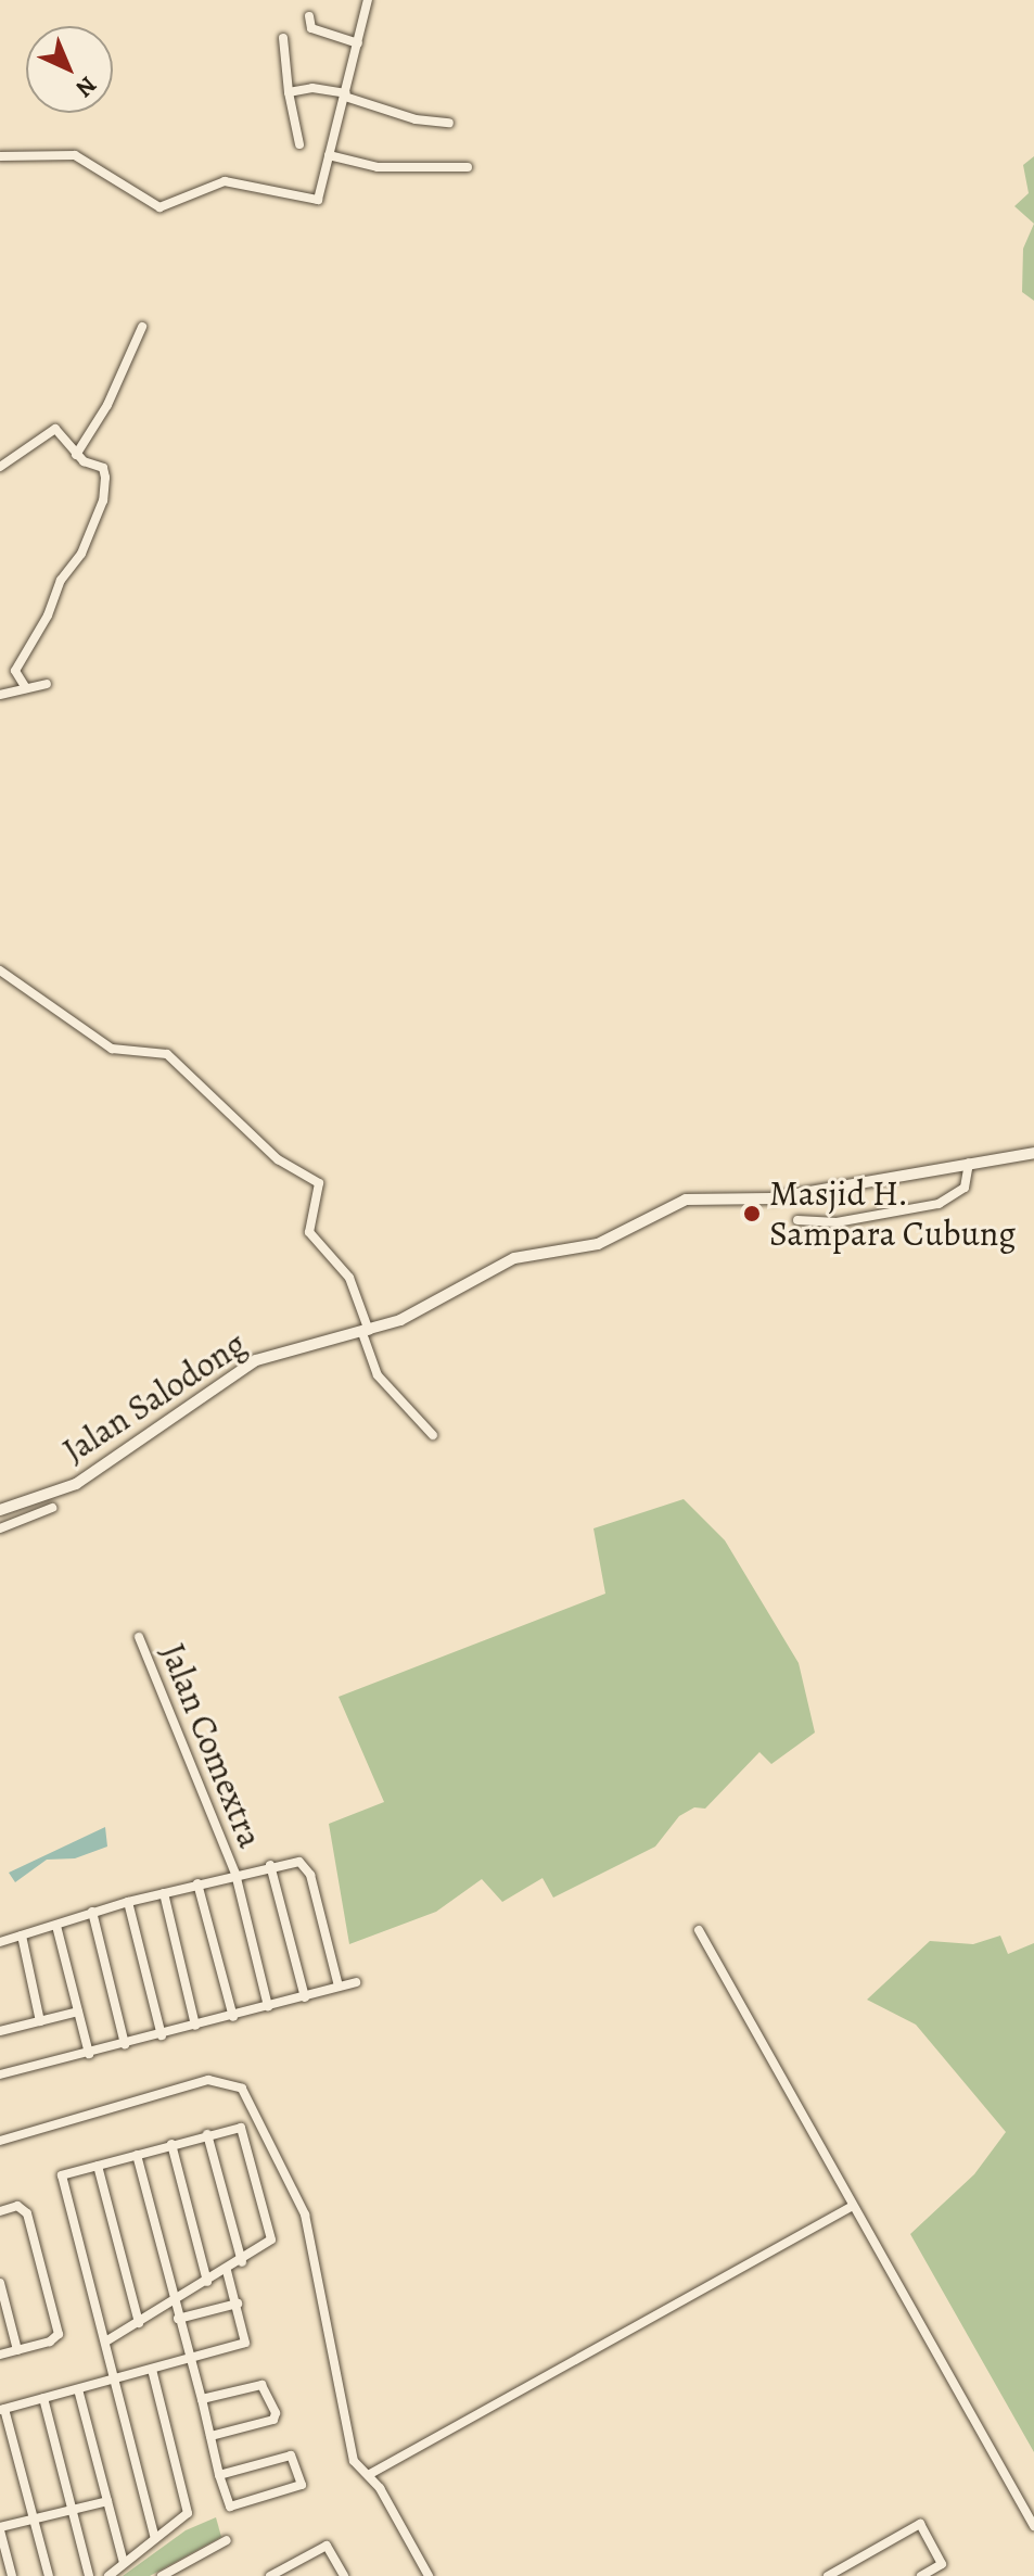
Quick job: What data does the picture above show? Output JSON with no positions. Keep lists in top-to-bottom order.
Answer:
{
  "streets": {
    "street": ["Jalan Salodong", "Jalan Comextra"]
  },
  "places": ["Masjid H. Sampara Cubung"],
  "north": "bottom right"
}
